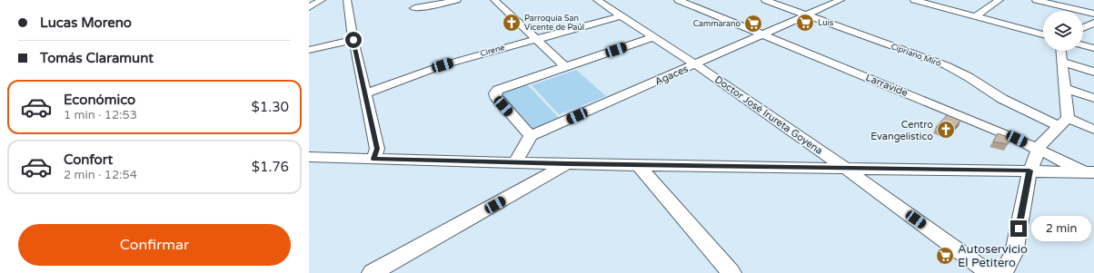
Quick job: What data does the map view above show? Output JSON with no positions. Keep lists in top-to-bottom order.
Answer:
{
  "streets": {
    "street": [
      "Cirene",
      "Cipriano Miró",
      "Agaces",
      "Larravide",
      "Doctor José Irureta Goyena"
    ]
  },
  "crossings": [
    ["Cirene", "Doctor José Irureta Goyena"],
    ["Cipriano Miró", "Agaces"],
    ["Agaces", "Larravide"],
    ["Agaces", "Doctor José Irureta Goyena"]
  ],
  "places": {
    "church": ["Parroquia San Vicente de Paúl", "Centro Evangelistico"],
    "supermarket": ["Luis", "Cammarano", "Autoservicio El Petitero"]
  },
  "page": {
    "banner": ["Lucas Moreno", "Tomás Claramunt"],
    "list": [
      {
        "name": "Económico",
        "note": "1 min · 12:53",
        "value": "$1.30"
      },
      {
        "name": "Confort",
        "note": "2 min · 12:54",
        "value": "$1.76"
      }
    ],
    "bubble": "2 min",
    "buttons": "Confirmar"
  }
}
